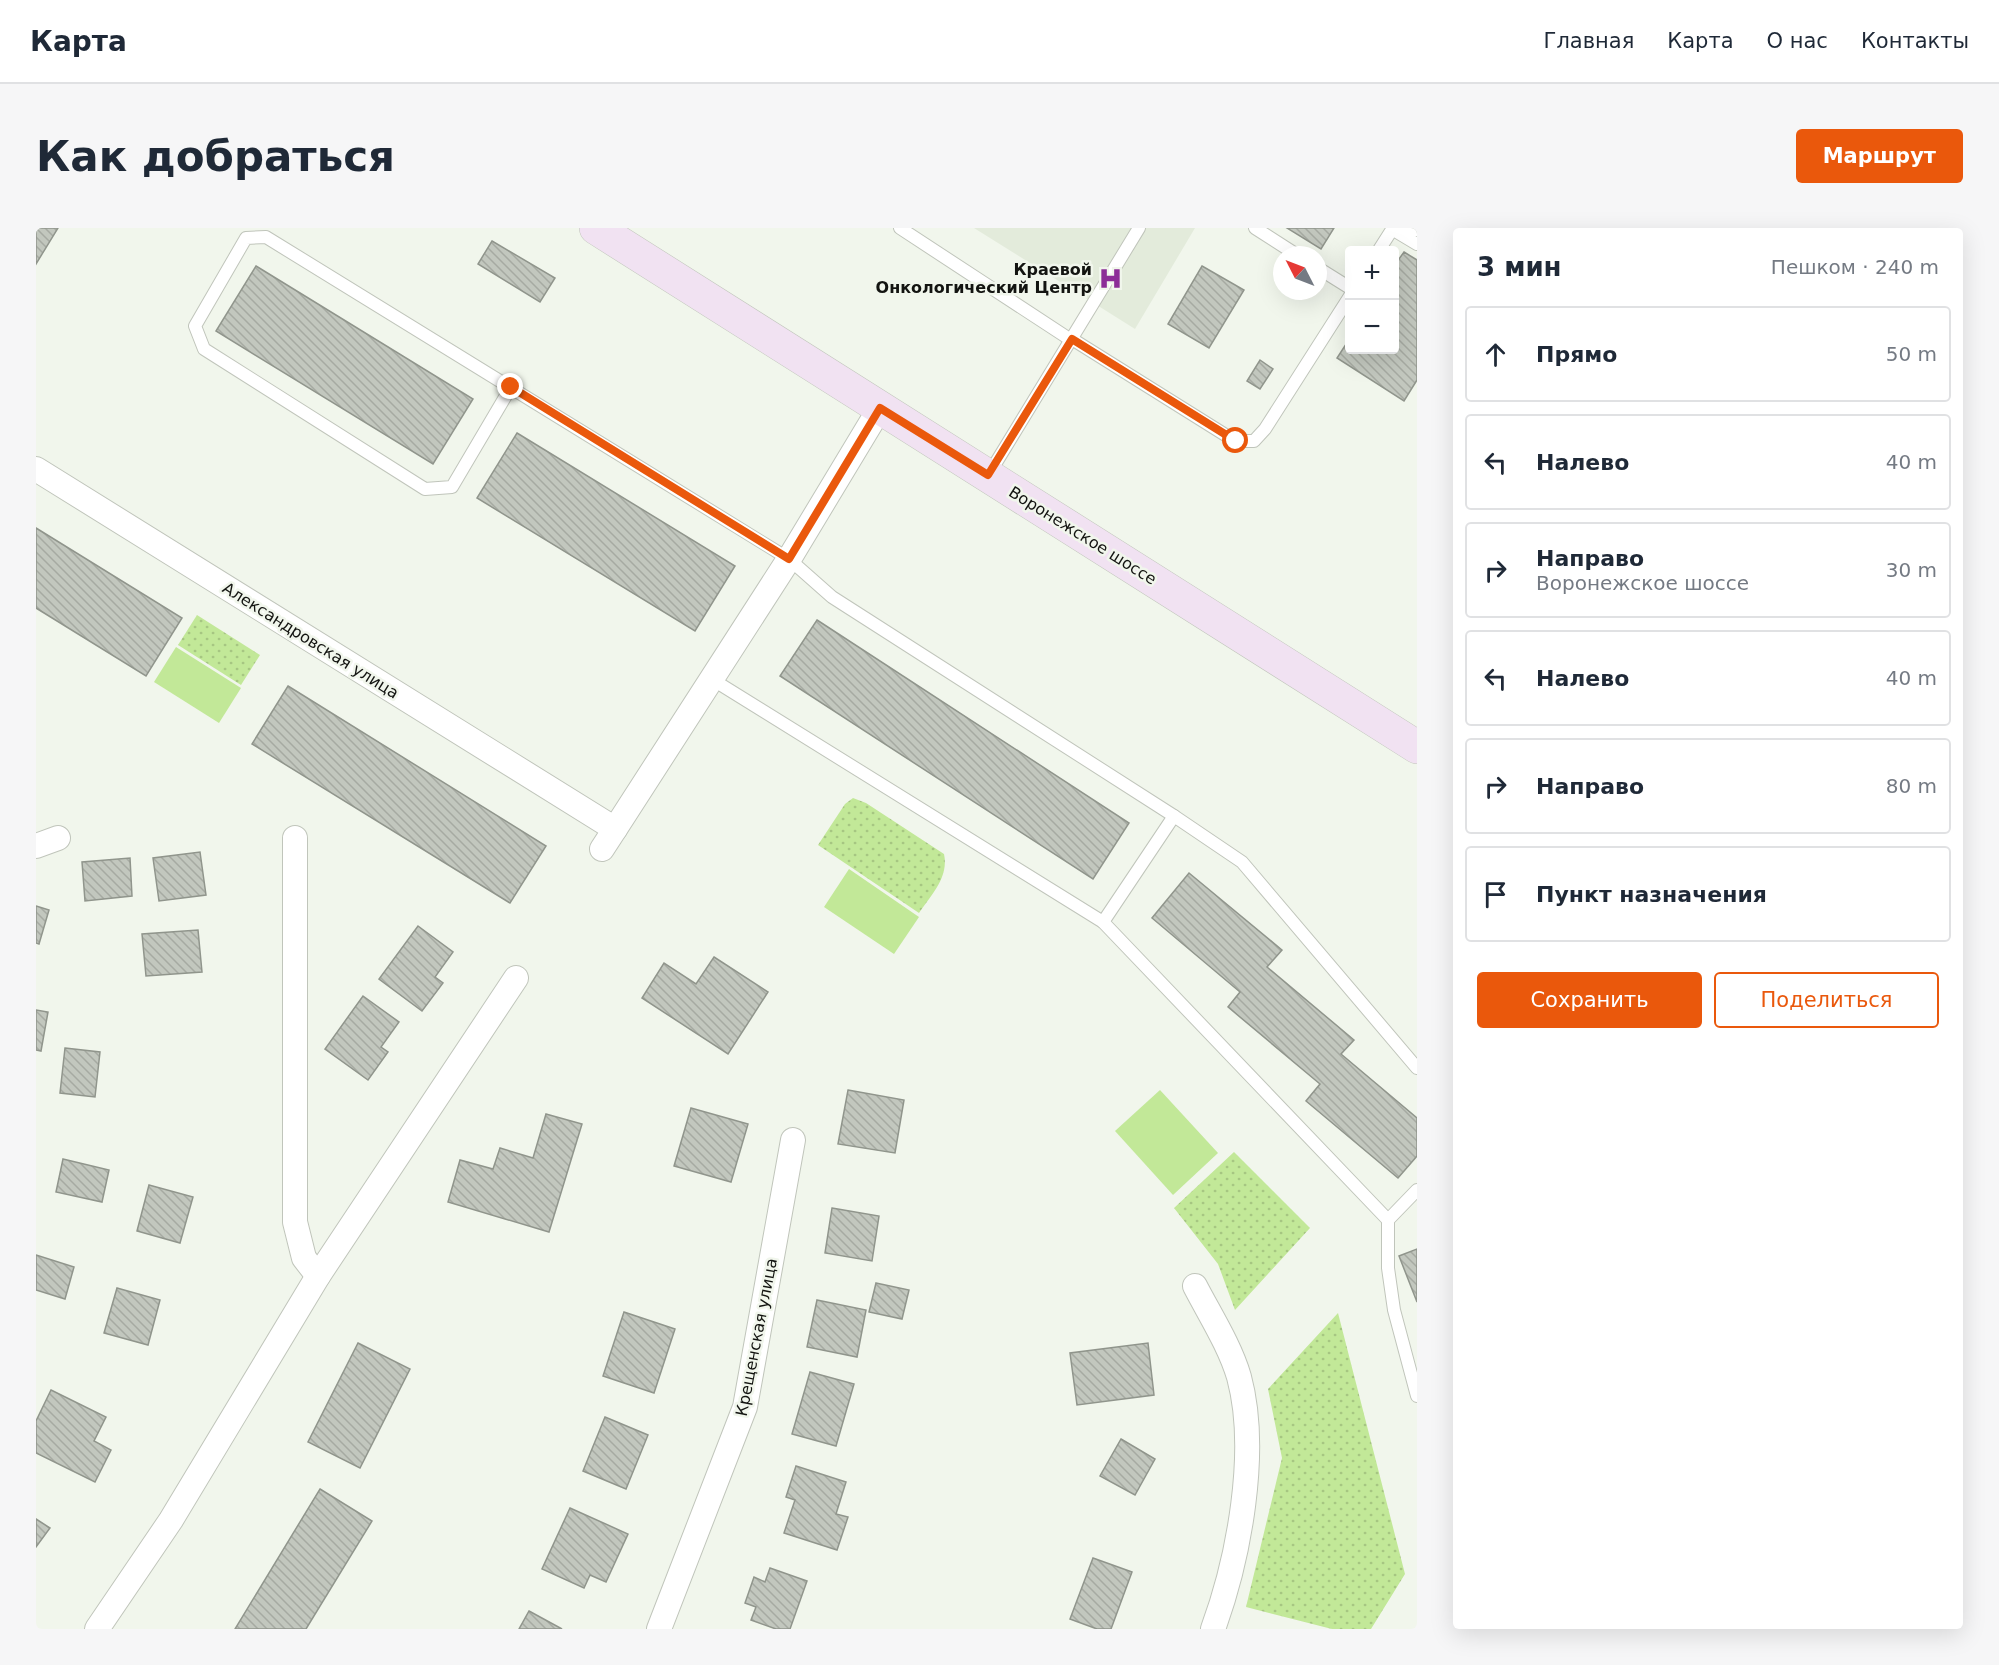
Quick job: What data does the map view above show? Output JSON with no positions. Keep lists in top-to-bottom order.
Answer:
{
  "streets": {
    "main road": ["Воронежское шоссе"],
    "street": ["Александровская улица", "Крещенская улица"]
  },
  "places": {
    "hospital": ["Краевой Онкологический Центр"]
  },
  "north": "top left",
  "page": {
    "header": "Карта",
    "nav": [
      "Главная",
      "Карта",
      "О нас",
      "Контакты"
    ],
    "buttons": [
      "Маршрут",
      ["Сохранить", "Поделиться"]
    ],
    "title": "Как добраться",
    "heading": ["3 мин", "Пешком · 240 m"],
    "map_buttons": ["+", "−"],
    "list": [
      ["Прямо", "50 m"],
      ["Налево", "40 m"],
      ["Направо", "Воронежское шоссе", "30 m"],
      ["Налево", "40 m"],
      ["Направо", "80 m"],
      "Пункт назначения"
    ]
  }
}
